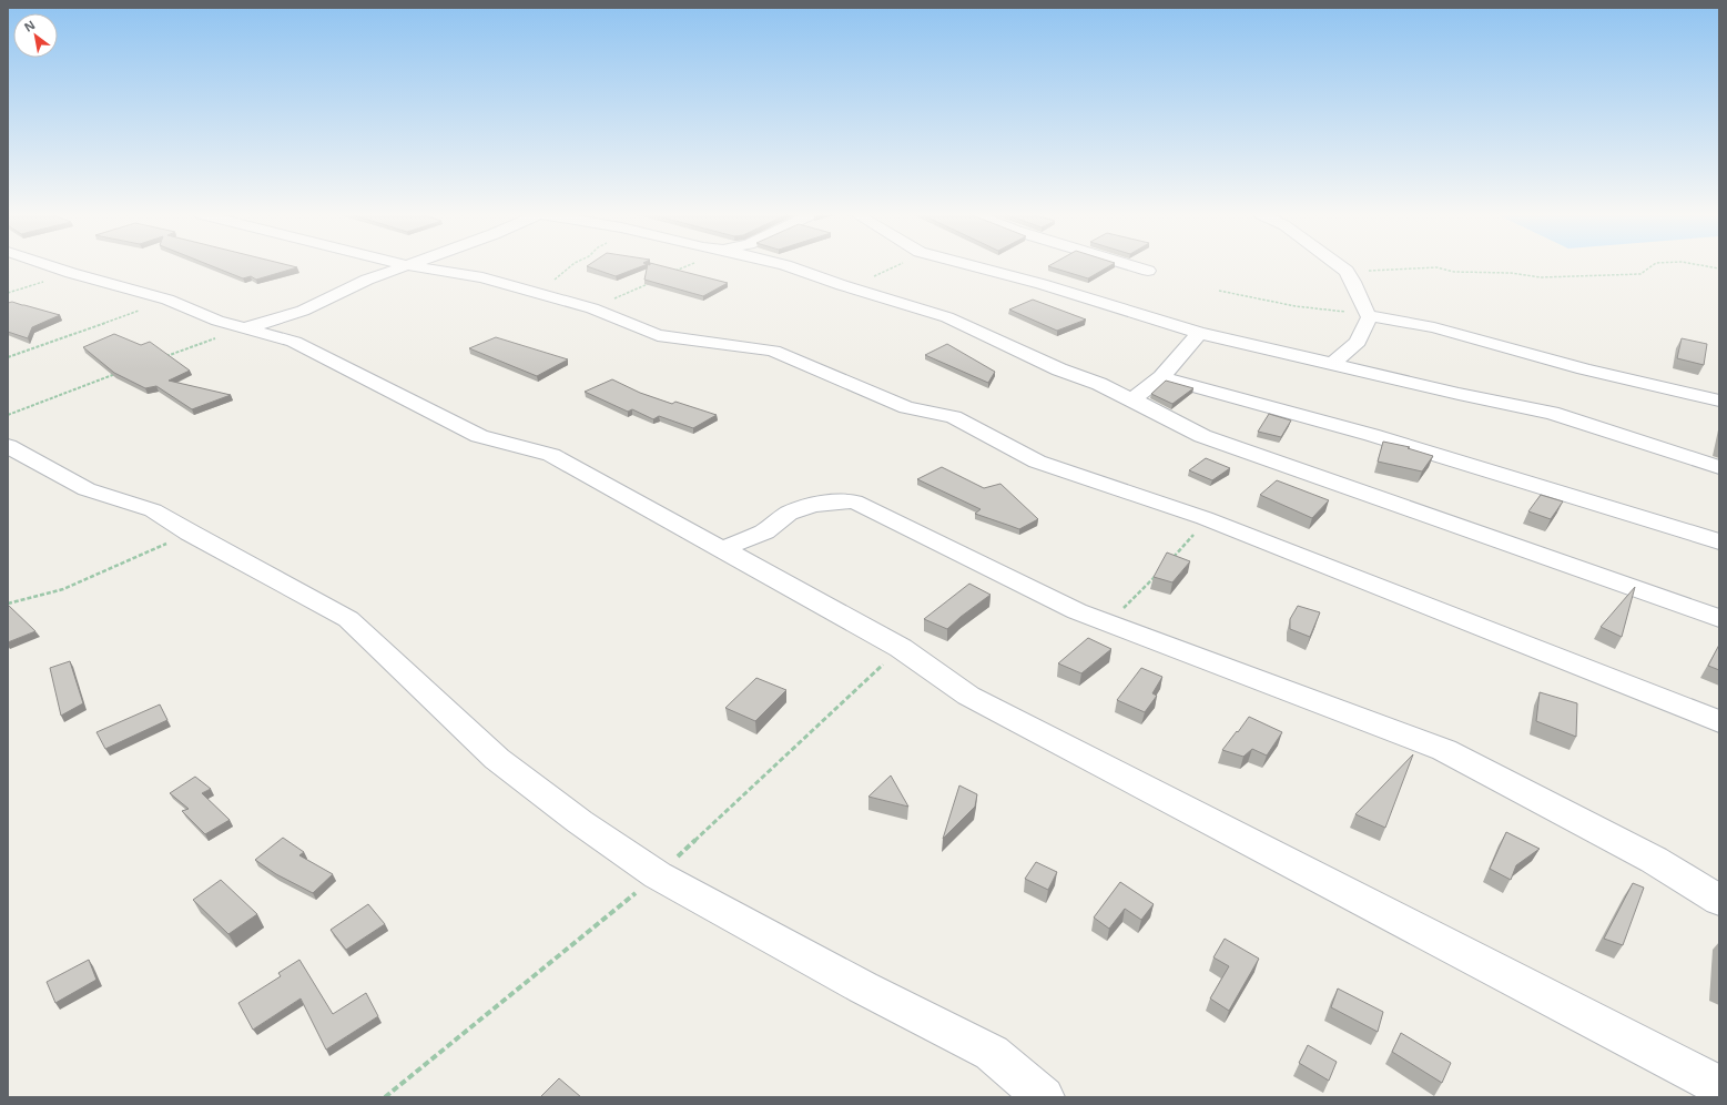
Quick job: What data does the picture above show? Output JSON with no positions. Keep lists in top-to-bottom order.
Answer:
{
  "north": "top left"
}
